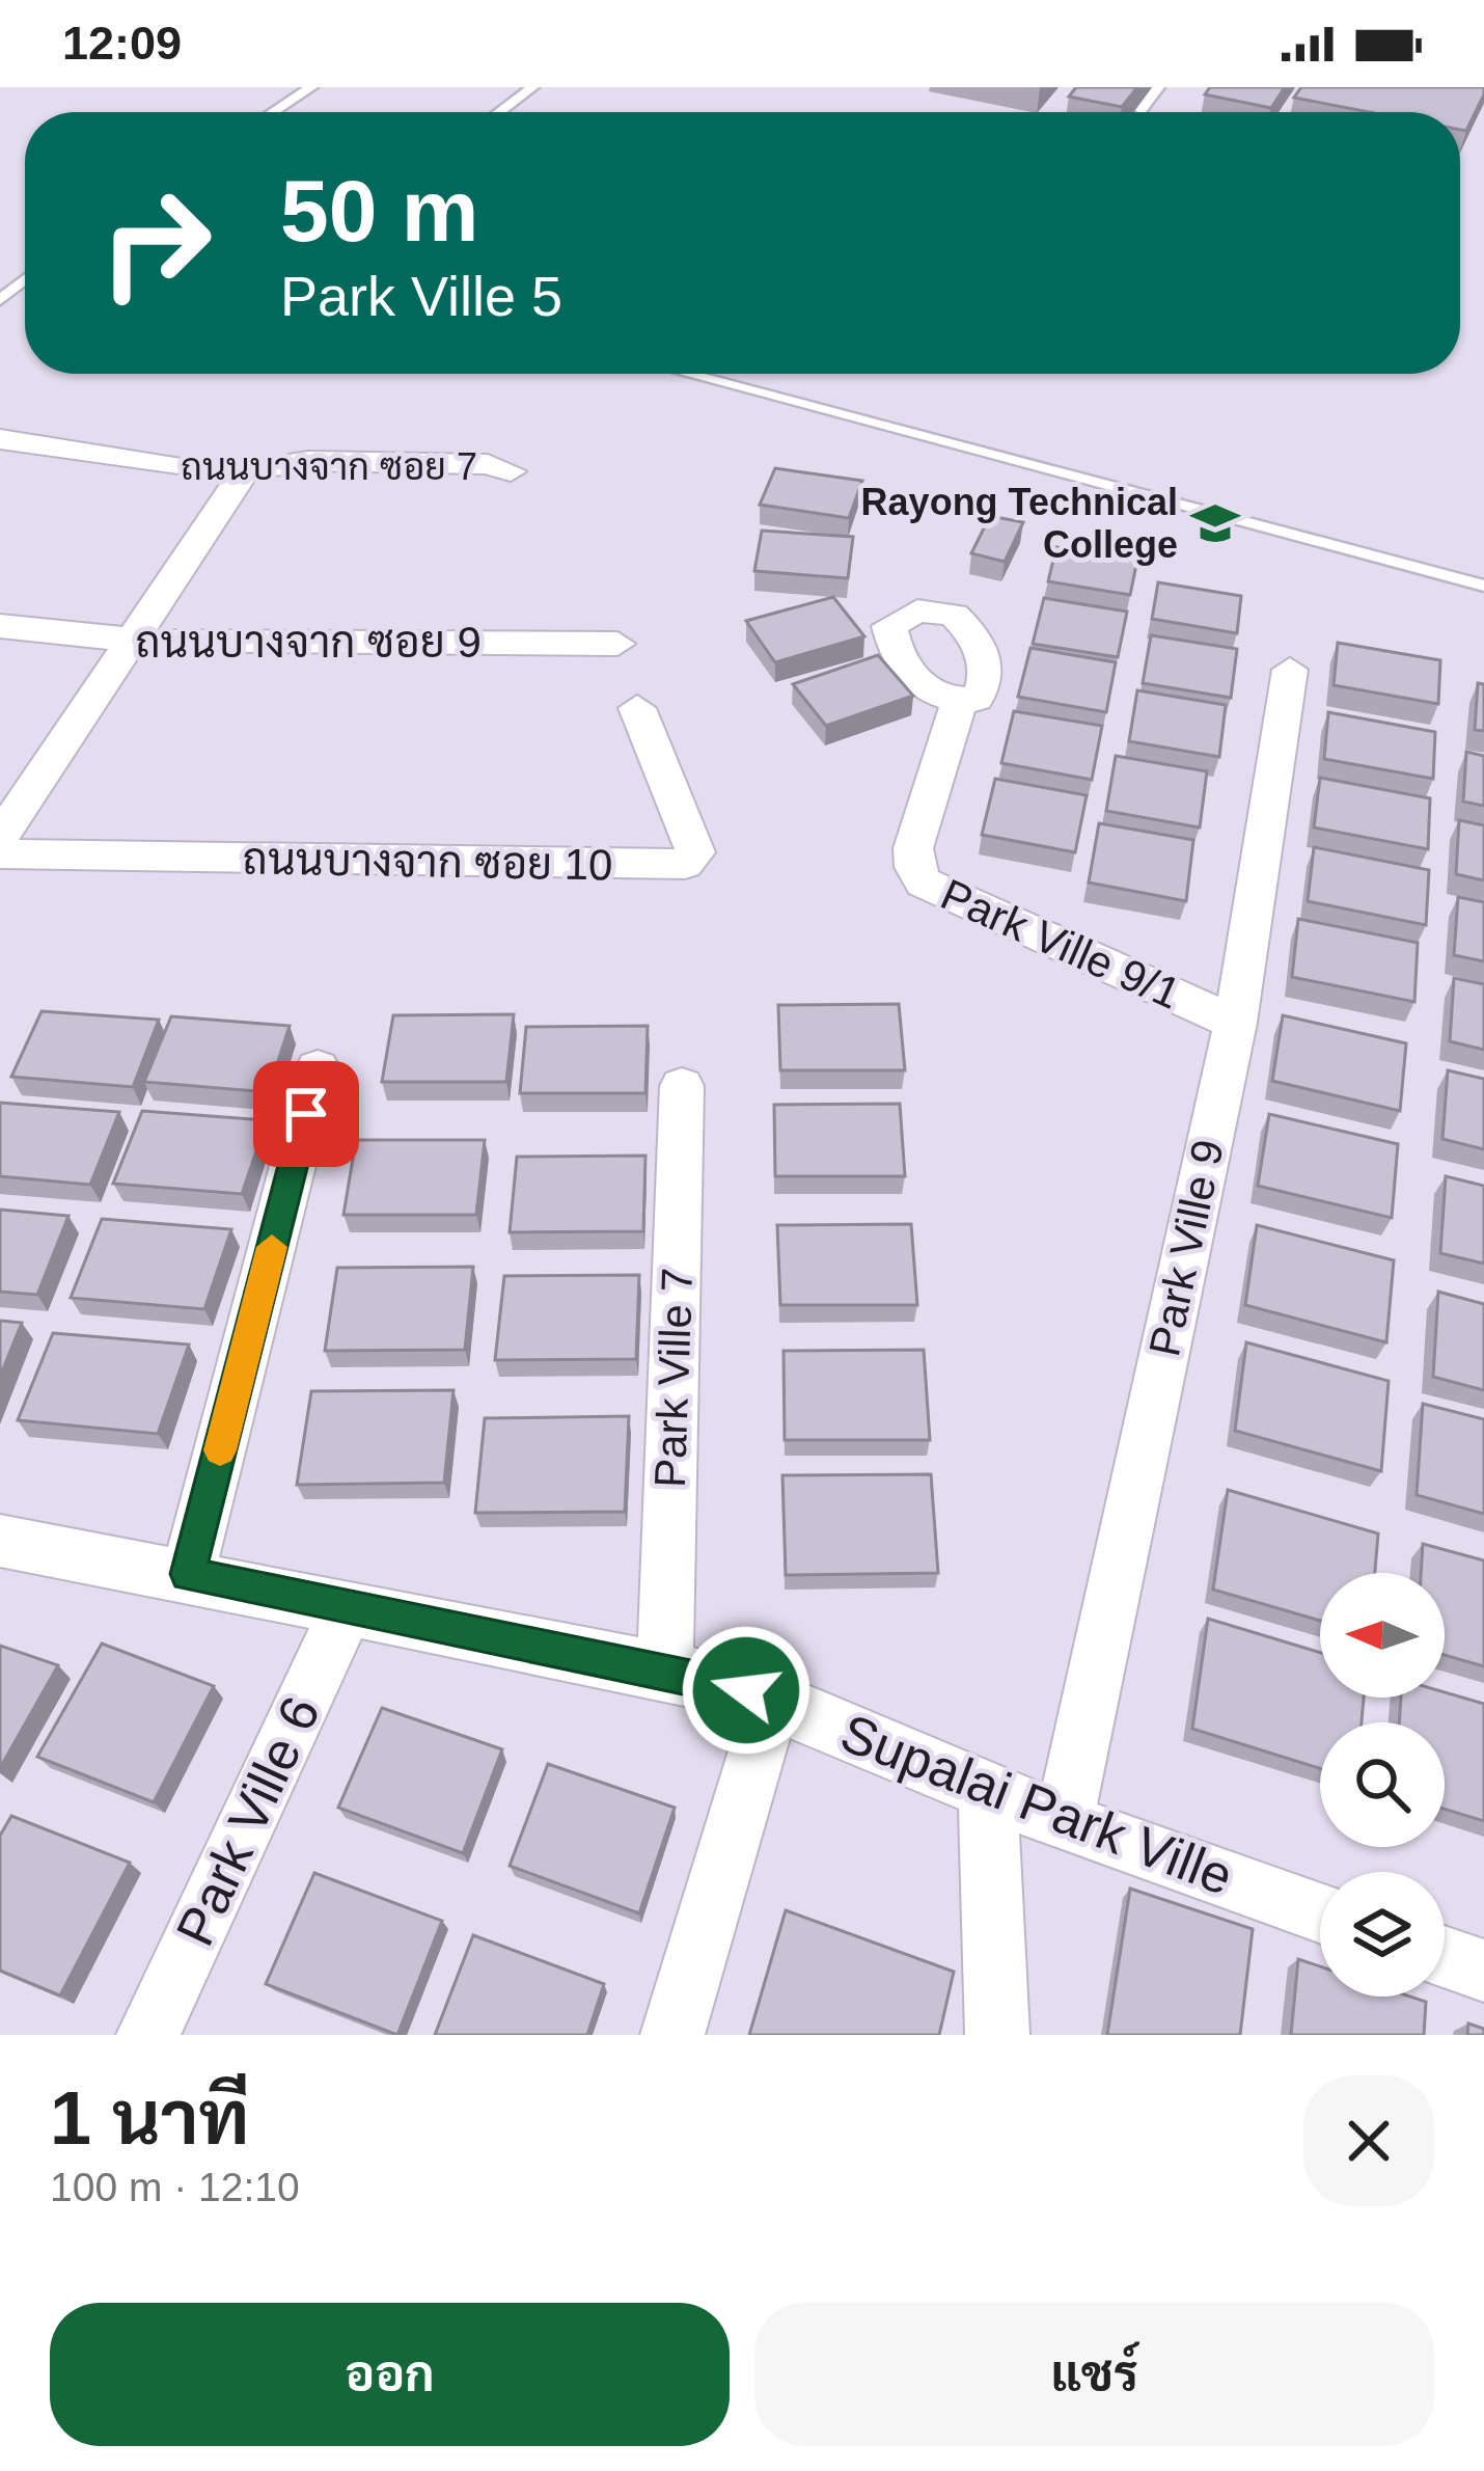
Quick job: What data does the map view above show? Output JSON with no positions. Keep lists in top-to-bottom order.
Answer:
{
  "streets": {
    "street": [
      "ถนนบางจาก ซอย 7",
      "ถนนบางจาก ซอย 9",
      "ถนนบางจาก ซอย 10",
      "Park Ville 9/1",
      "Park Ville 9",
      "Park Ville 7",
      "Supalai Park Ville",
      "Park Ville 6"
    ]
  },
  "crossings": [
    ["Park Ville 9/1", "Park Ville 9"],
    ["Park Ville 9", "Supalai Park Ville"],
    ["Park Ville 7", "Supalai Park Ville"],
    ["Supalai Park Ville", "Park Ville 6"]
  ],
  "places": {
    "school or university": ["Rayong Technical College"]
  },
  "north": "left",
  "page": {
    "status": "12:09",
    "turn": ["50 m", "Park Ville 5"],
    "heading": ["1 นาที", "100 m · 12:10"],
    "buttons": ["ออก", "แชร์"]
  }
}
